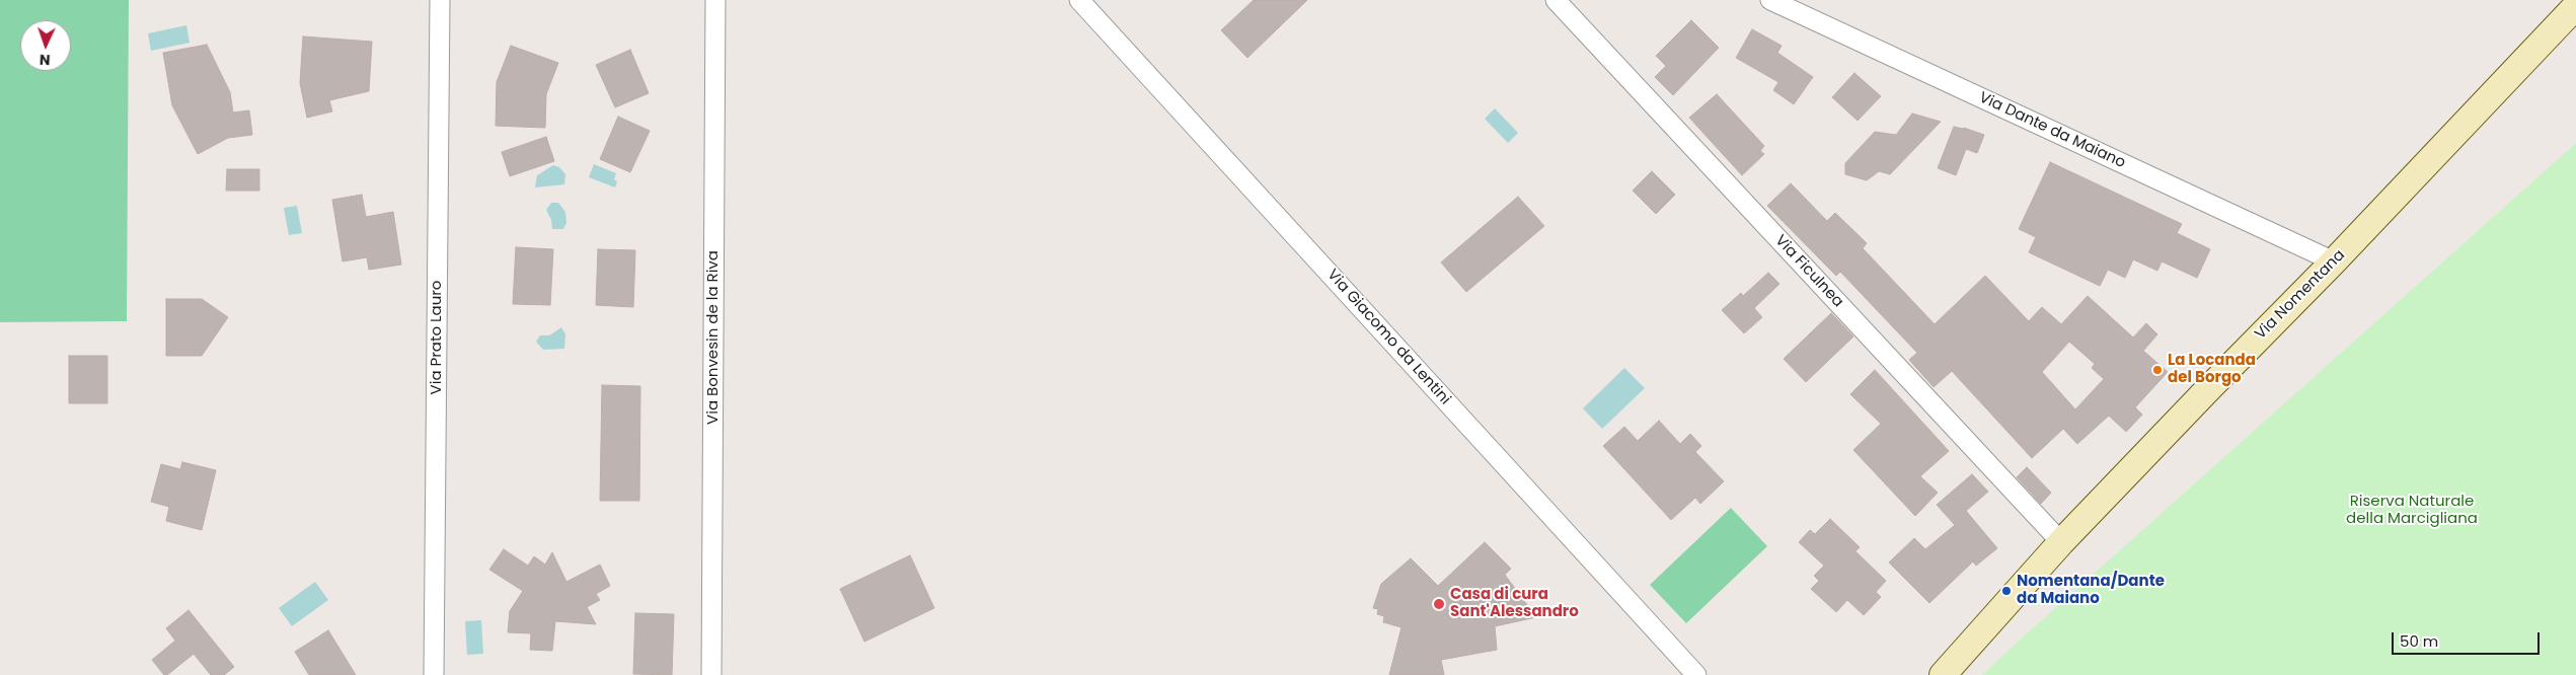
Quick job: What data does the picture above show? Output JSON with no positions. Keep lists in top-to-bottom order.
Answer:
{
  "streets": {
    "main road": ["Via Nomentana"],
    "street": [
      "Via Dante da Maiano",
      "Via Ficulnea",
      "Via Prato Lauro",
      "Via Bonvesin de la Riva",
      "Via Giacomo da Lentini"
    ]
  },
  "crossings": [
    ["Via Dante da Maiano", "Via Nomentana"],
    ["Via Ficulnea", "Via Nomentana"]
  ],
  "parks": ["Riserva Naturale della Marcigliana"],
  "places": ["La Locanda del Borgo", "Nomentana/Dante da Maiano", "Casa di cura Sant'Alessandro"],
  "scale_bar": "50 m",
  "north": "bottom"
}
